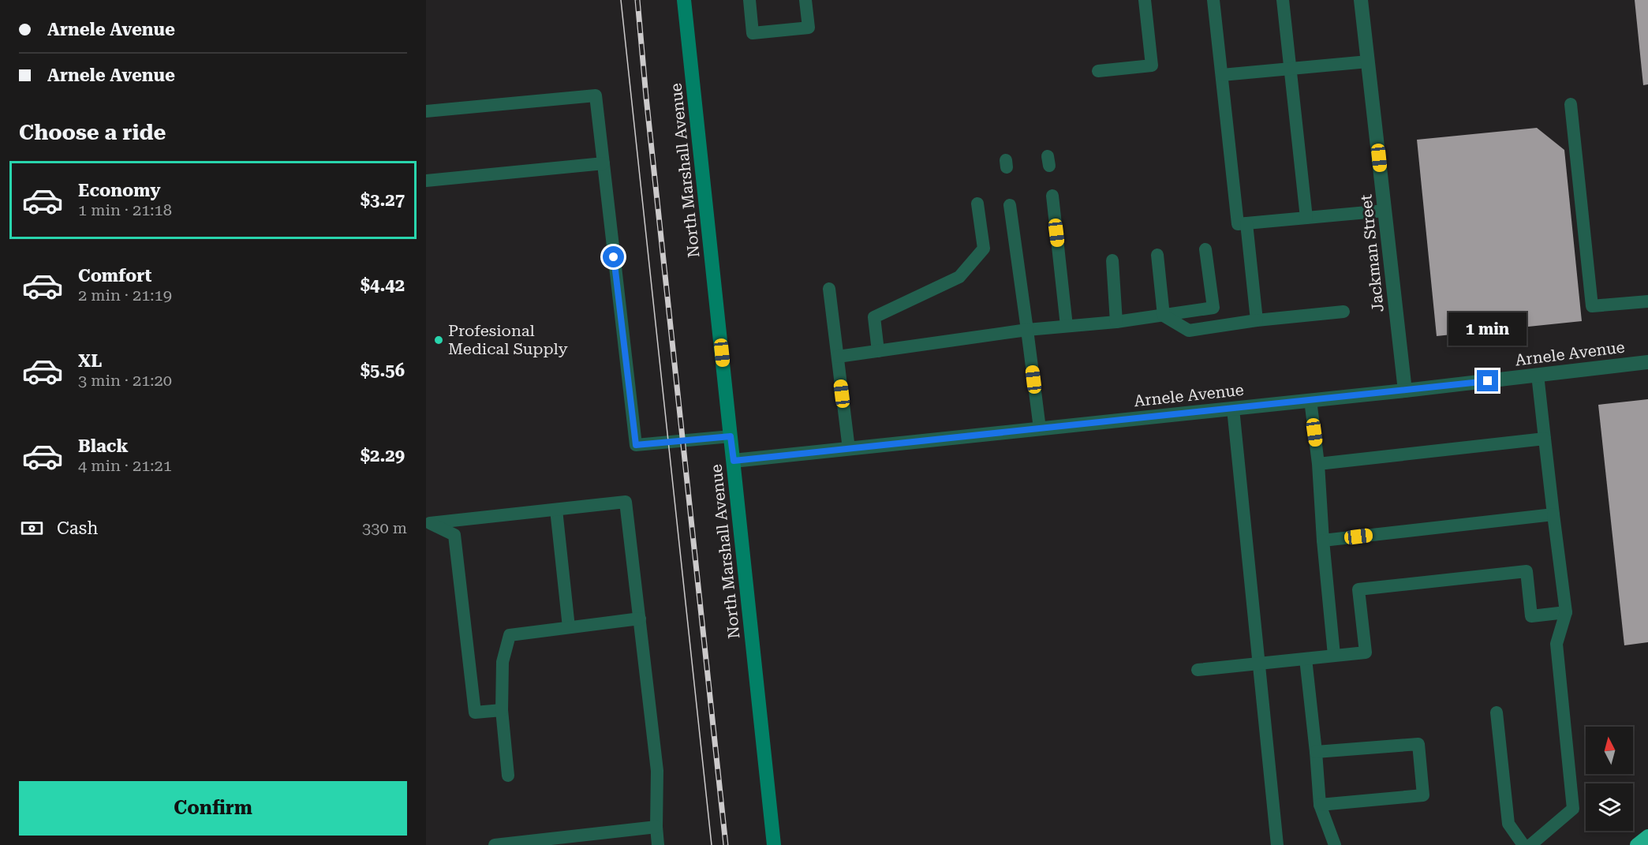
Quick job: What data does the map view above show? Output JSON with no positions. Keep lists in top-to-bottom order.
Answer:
{
  "streets": {
    "main road": ["North Marshall Avenue"],
    "street": ["Jackman Street", "Arnele Avenue"]
  },
  "crossings": [
    ["North Marshall Avenue", "Arnele Avenue"],
    ["Jackman Street", "Arnele Avenue"]
  ],
  "places": ["Profesional Medical Supply"],
  "north": "top",
  "page": {
    "banner": ["Arnele Avenue", "Arnele Avenue"],
    "heading": "Choose a ride",
    "list": [
      {
        "name": "Economy",
        "note": "1 min · 21:18",
        "value": "$3.27"
      },
      {
        "name": "Comfort",
        "note": "2 min · 21:19",
        "value": "$4.42"
      },
      {
        "name": "XL",
        "note": "3 min · 21:20",
        "value": "$5.56"
      },
      {
        "name": "Black",
        "note": "4 min · 21:21",
        "value": "$2.29"
      }
    ],
    "bubble": "1 min",
    "pay": ["Cash", "330 m"],
    "buttons": "Confirm"
  }
}
